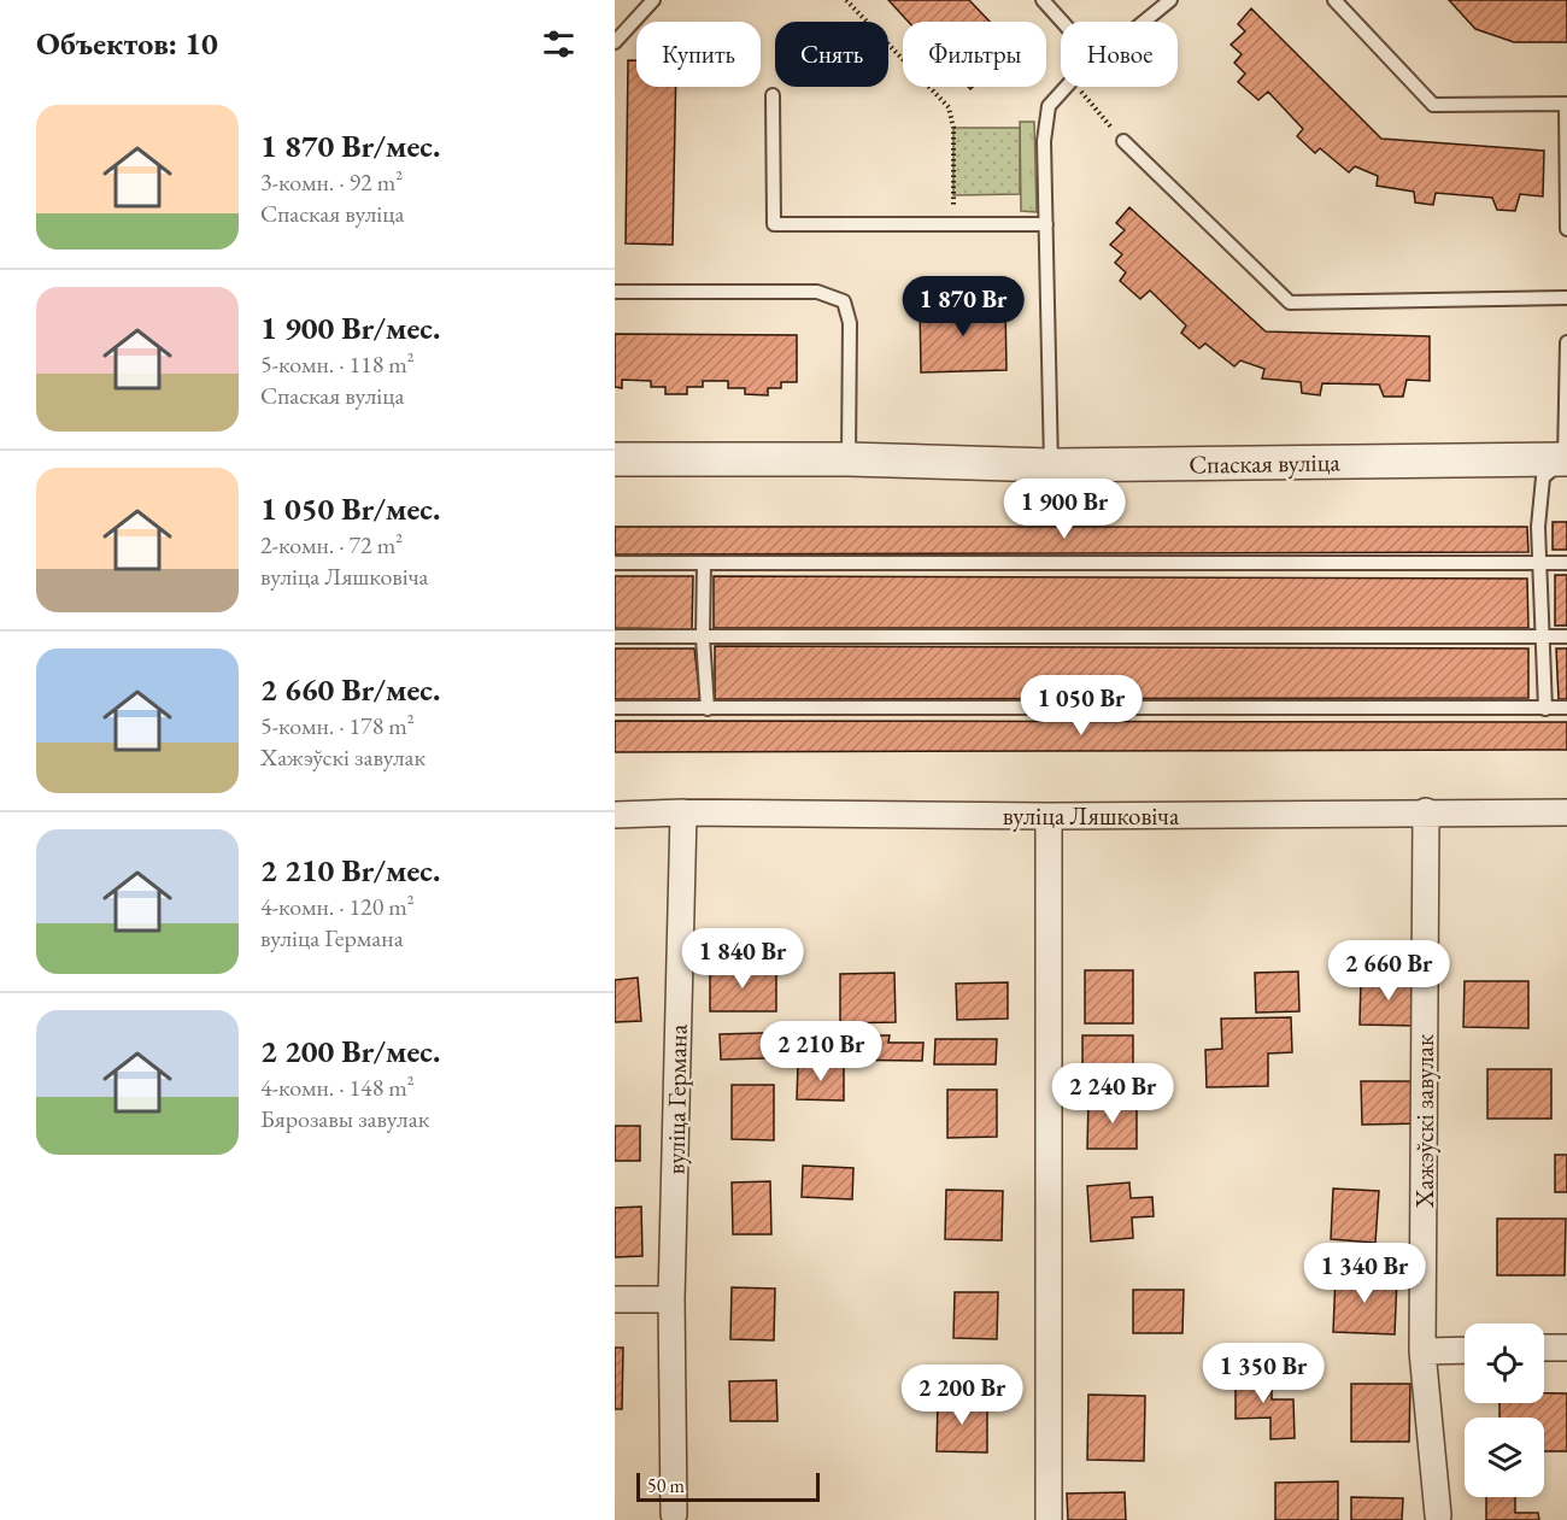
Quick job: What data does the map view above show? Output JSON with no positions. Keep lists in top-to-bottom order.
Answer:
{
  "streets": {
    "street": [
      "Спаская вуліца",
      "вуліца Ляшковіча",
      "вуліца Германа",
      "Хажэўскі завулак"
    ]
  },
  "crossings": [
    ["вуліца Ляшковіча", "вуліца Германа"],
    ["вуліца Ляшковіча", "Хажэўскі завулак"]
  ],
  "scale_bar": "50 m",
  "page": {
    "heading": "Объектов: 10",
    "chip": [
      "Купить",
      "Снять",
      "Фильтры",
      "Новое"
    ],
    "list": [
      {
        "name": "1 870 Br/мес.",
        "note": "3-комн. · 92 m² · Спаская вуліца"
      },
      {
        "name": "1 900 Br/мес.",
        "note": "5-комн. · 118 m² · Спаская вуліца"
      },
      {
        "name": "1 050 Br/мес.",
        "note": "2-комн. · 72 m² · вуліца Ляшковіча"
      },
      {
        "name": "2 660 Br/мес.",
        "note": "5-комн. · 178 m² · Хажэўскі завулак"
      },
      {
        "name": "2 210 Br/мес.",
        "note": "4-комн. · 120 m² · вуліца Германа"
      },
      {
        "name": "2 200 Br/мес.",
        "note": "4-комн. · 148 m² · Бярозавы завулак"
      }
    ],
    "price": [
      "1 870 Br",
      "1 900 Br",
      "1 050 Br",
      "1 840 Br",
      "2 660 Br",
      "2 210 Br",
      "2 240 Br",
      "1 340 Br",
      "1 350 Br",
      "2 200 Br"
    ],
    "scale": "50 m"
  }
}
